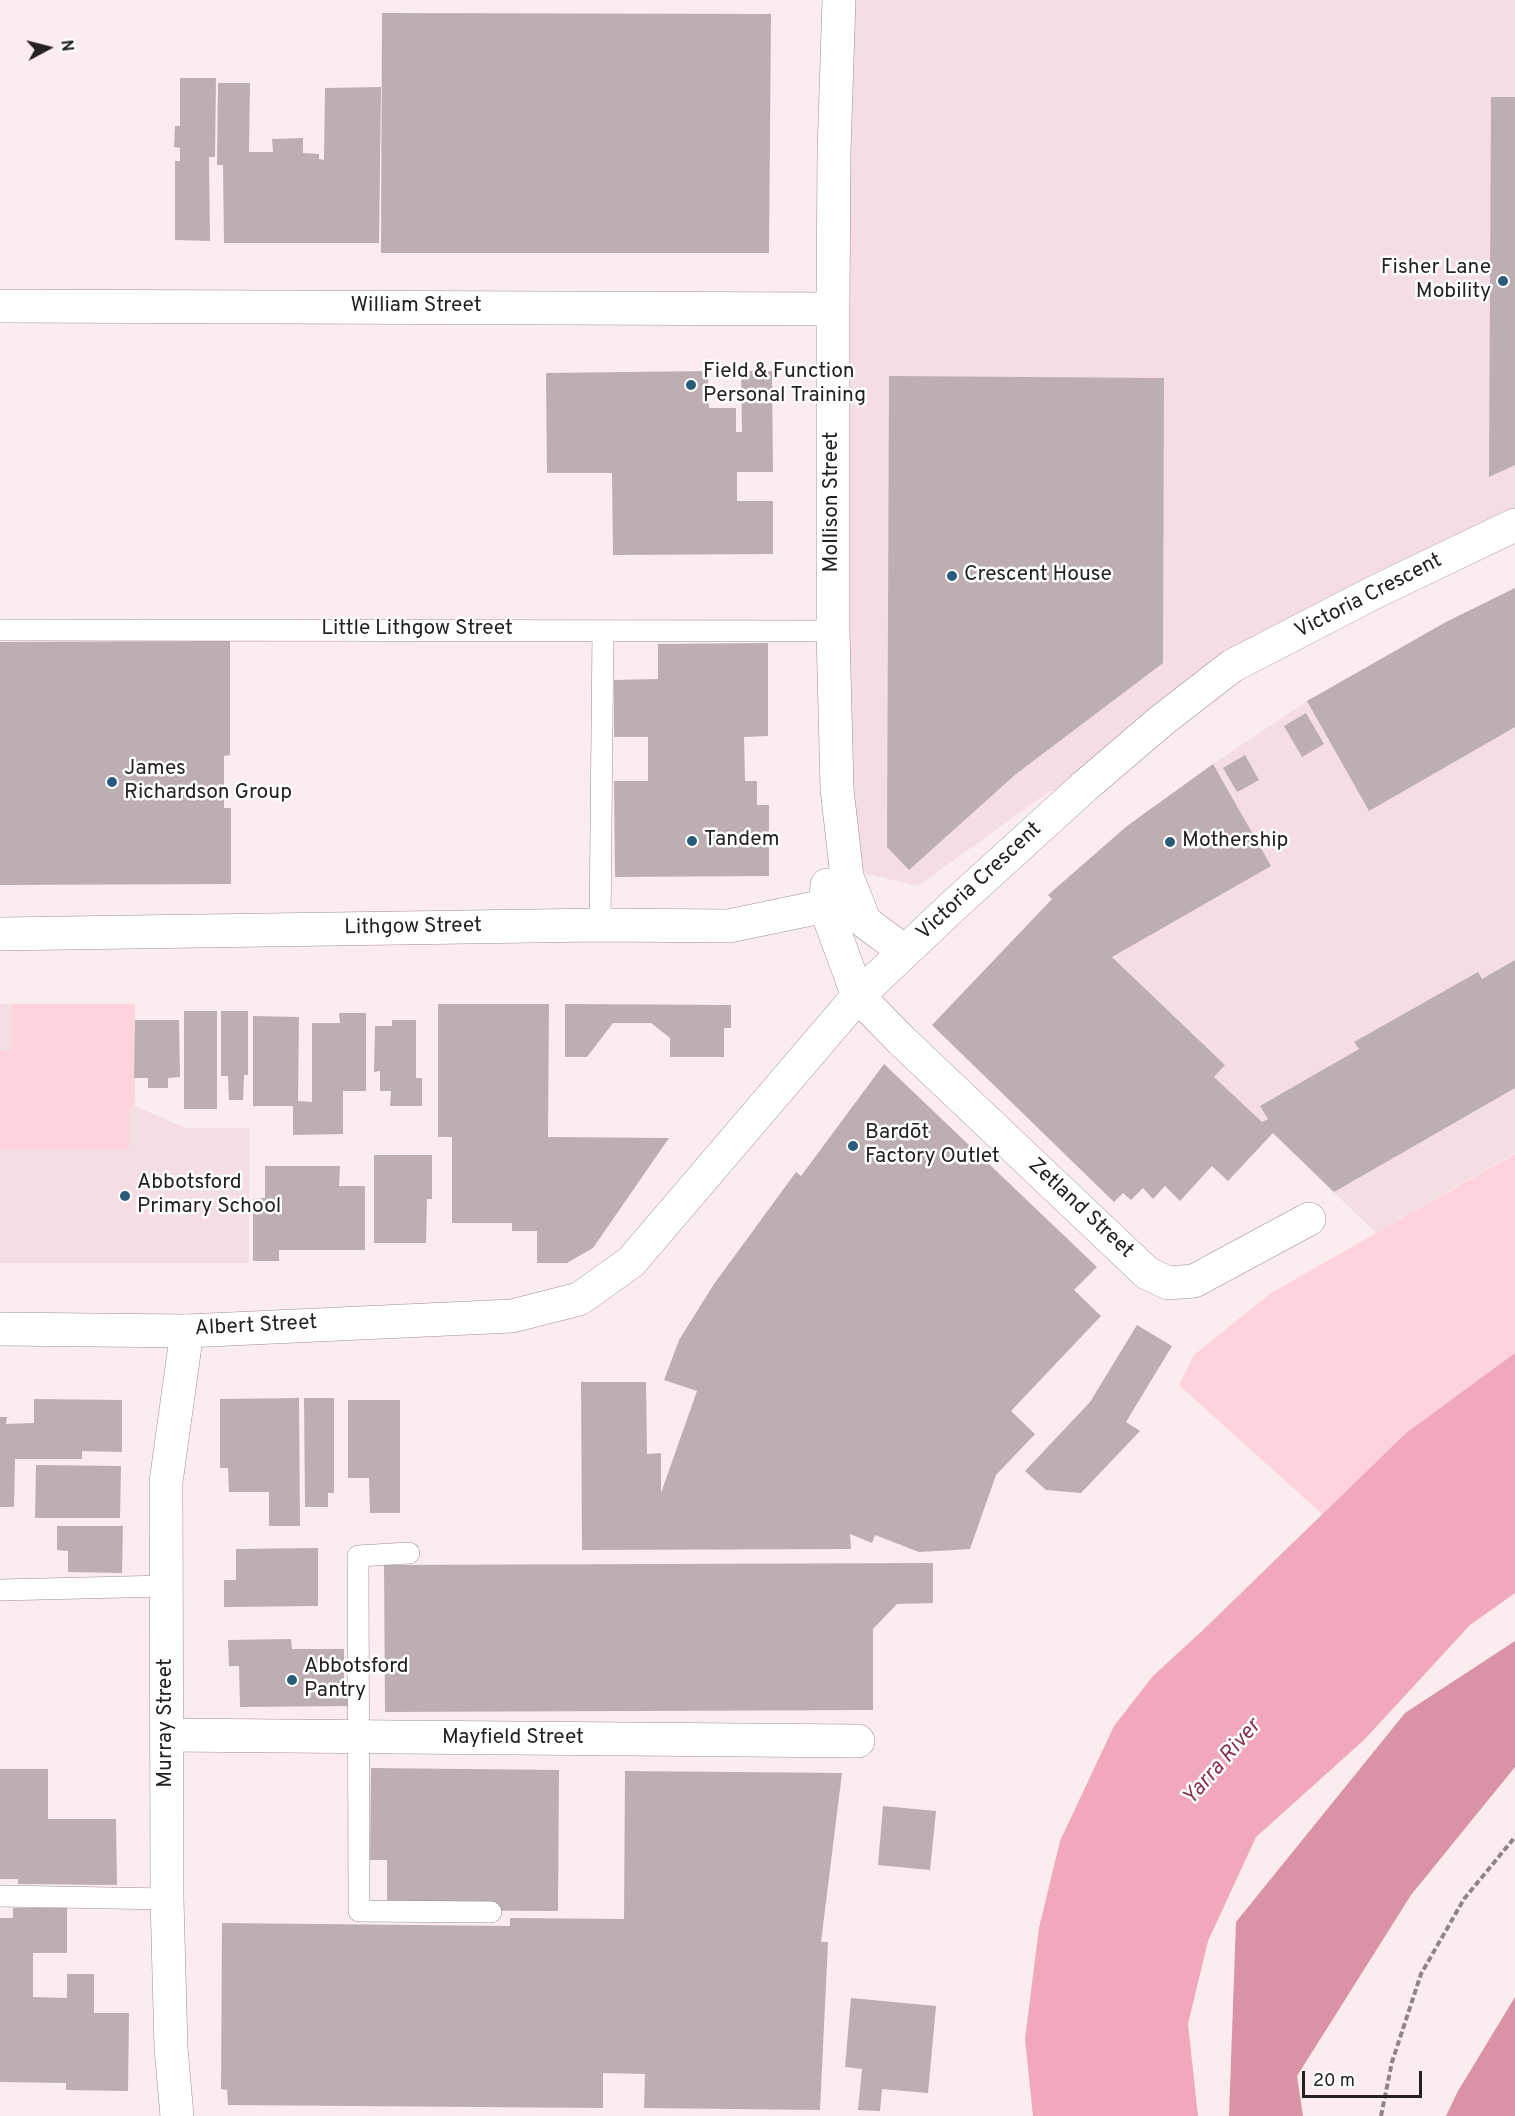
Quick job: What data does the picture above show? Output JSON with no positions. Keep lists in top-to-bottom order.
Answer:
{
  "streets": {
    "street": [
      "William Street",
      "Mollison Street",
      "Victoria Crescent",
      "Lithgow Street",
      "Zetland Street",
      "Albert Street",
      "Murray Street",
      "Mayfield Street"
    ],
    "lane": ["Little Lithgow Street"]
  },
  "crossings": [
    ["William Street", "Mollison Street"],
    ["Mollison Street", "Victoria Crescent"],
    ["Mollison Street", "Little Lithgow Street"],
    ["Mollison Street", "Lithgow Street"],
    ["Mollison Street", "Zetland Street"],
    ["Victoria Crescent", "Zetland Street"],
    ["Victoria Crescent", "Albert Street"],
    ["Albert Street", "Murray Street"],
    ["Murray Street", "Mayfield Street"]
  ],
  "water": ["Yarra River"],
  "places": [
    "Fisher Lane Mobility",
    "Field & Function Personal Training",
    "Crescent House",
    "James Richardson Group",
    "Tandem",
    "Mothership",
    "Bardōt Factory Outlet",
    "Abbotsford Primary School",
    "Abbotsford Pantry"
  ],
  "scale_bar": "20 m",
  "north": "right"
}
